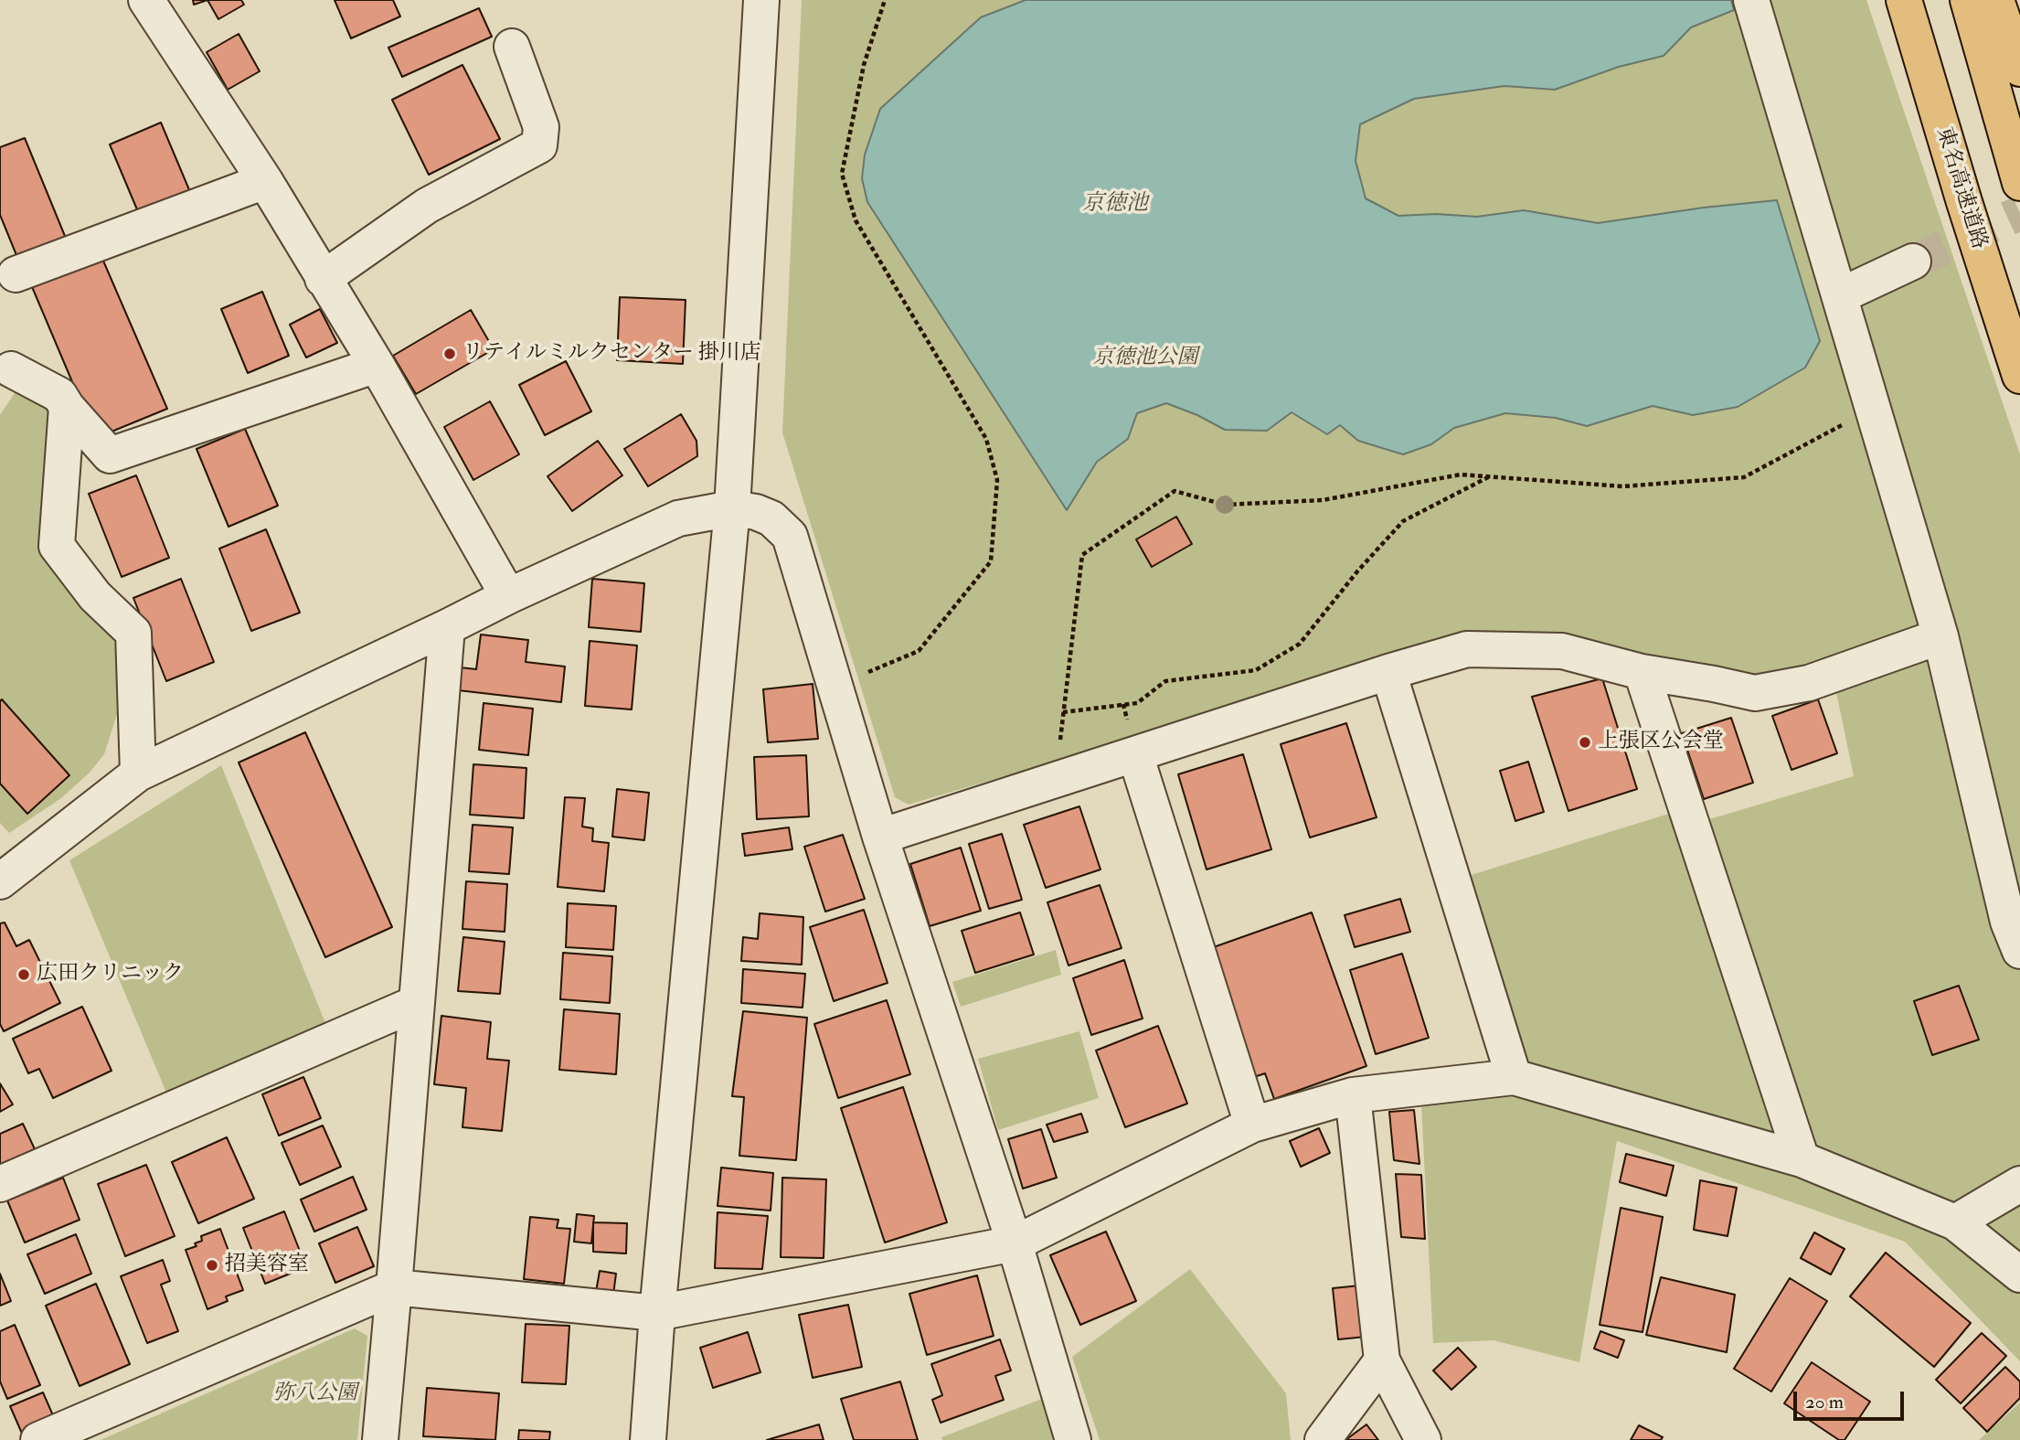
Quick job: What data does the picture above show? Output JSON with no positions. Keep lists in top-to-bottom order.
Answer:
{
  "streets": {
    "highway": ["東名高速道路"]
  },
  "water": ["京徳池"],
  "parks": ["京徳池公園", "弥八公園"],
  "places": [
    "リテイルミルクセンター 掛川店",
    "上張区公会堂",
    "広田クリニック",
    "招美容室"
  ],
  "scale_bar": "20 m"
}
